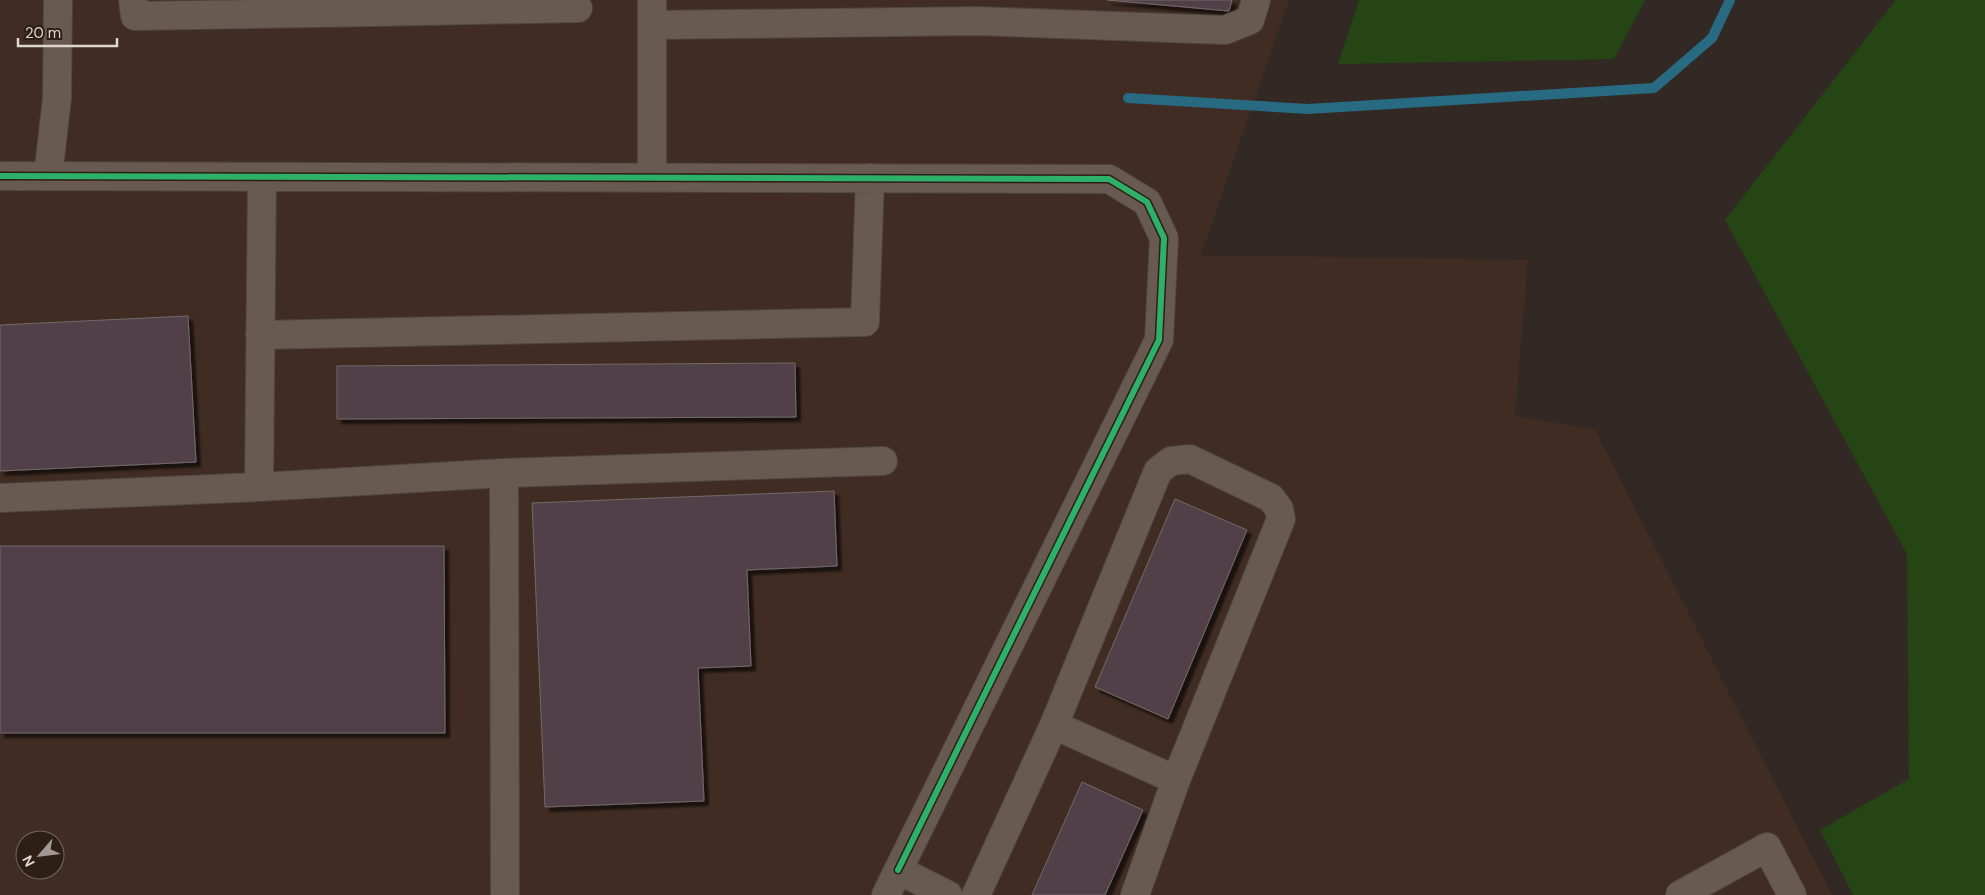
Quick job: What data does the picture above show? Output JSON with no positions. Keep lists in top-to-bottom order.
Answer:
{
  "scale_bar": "20 m",
  "north": "bottom left"
}
